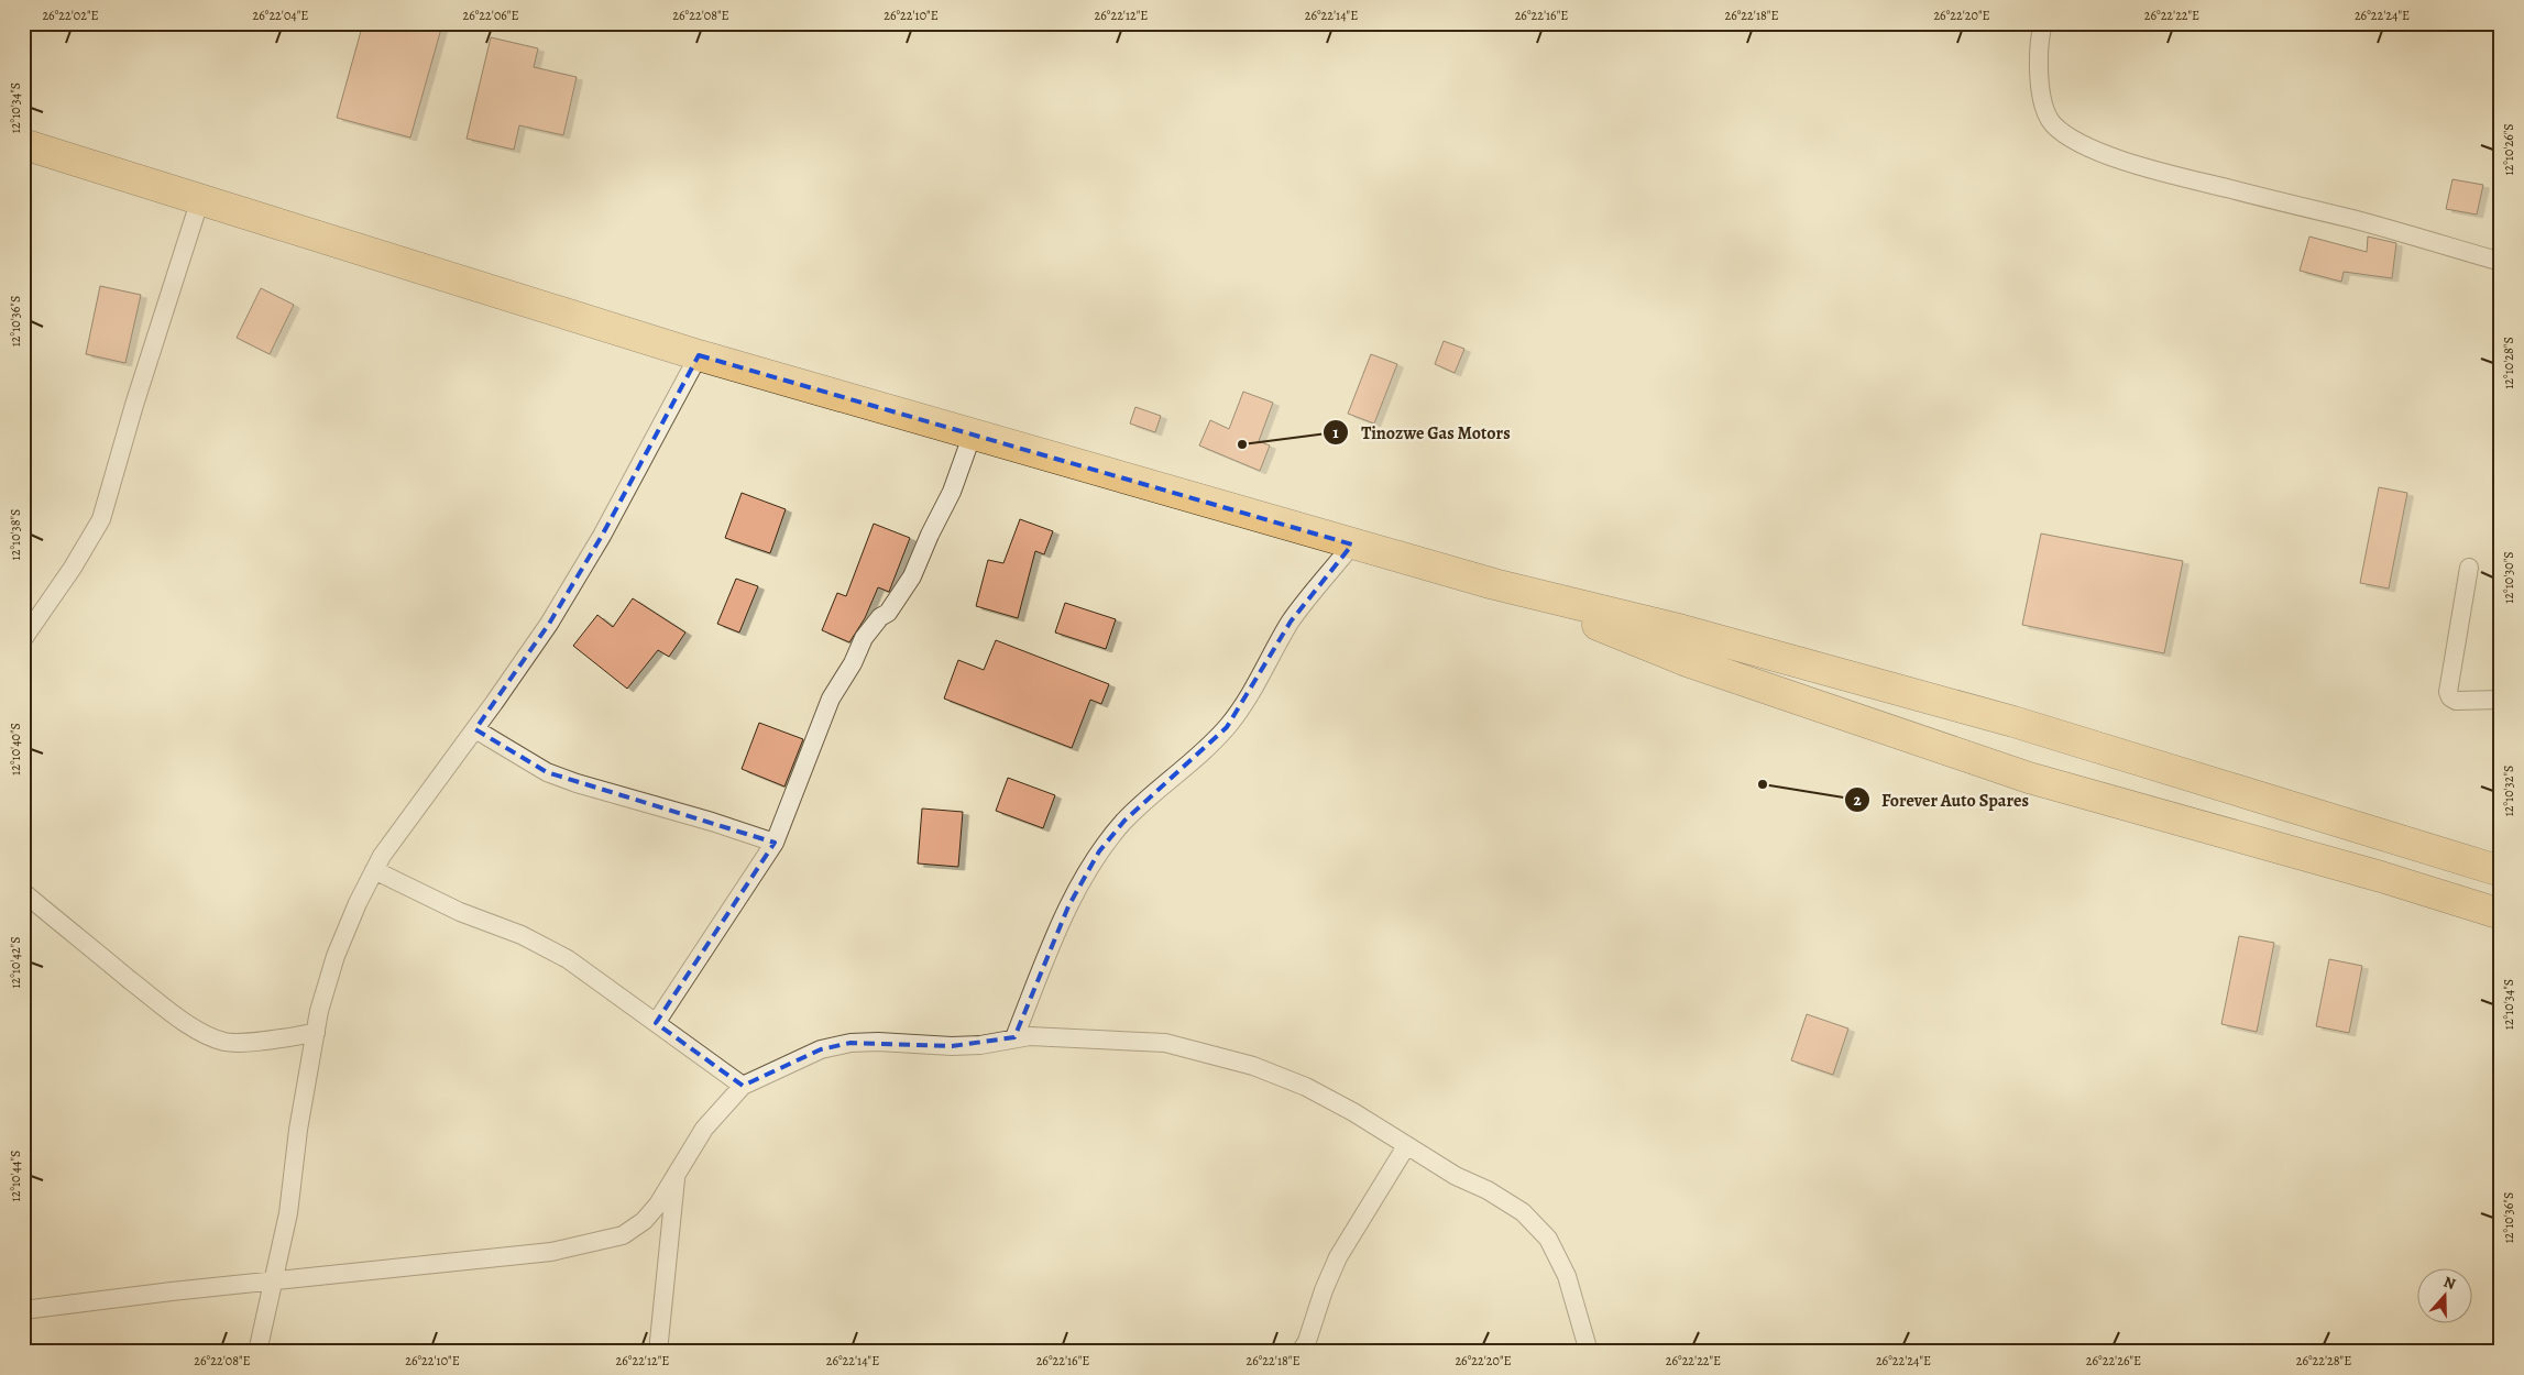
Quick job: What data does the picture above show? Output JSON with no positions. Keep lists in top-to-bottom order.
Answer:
{
  "places": ["Tinozwe Gas Motors", "Forever Auto Spares"],
  "north": "top",
  "coordinates": [
    "26°22'02\"E",
    "26°22'04\"E",
    "26°22'06\"E",
    "26°22'08\"E",
    "26°22'10\"E",
    "26°22'12\"E",
    "26°22'14\"E",
    "26°22'16\"E",
    "26°22'18\"E",
    "26°22'20\"E",
    "26°22'22\"E",
    "26°22'24\"E",
    "12°10'34\"S",
    "12°10'26\"S",
    "12°10'36\"S",
    "12°10'28\"S",
    "12°10'38\"S",
    "12°10'30\"S",
    "12°10'40\"S",
    "12°10'32\"S",
    "12°10'42\"S",
    "12°10'44\"S",
    "26°22'26\"E",
    "26°22'28\"E"
  ]
}
